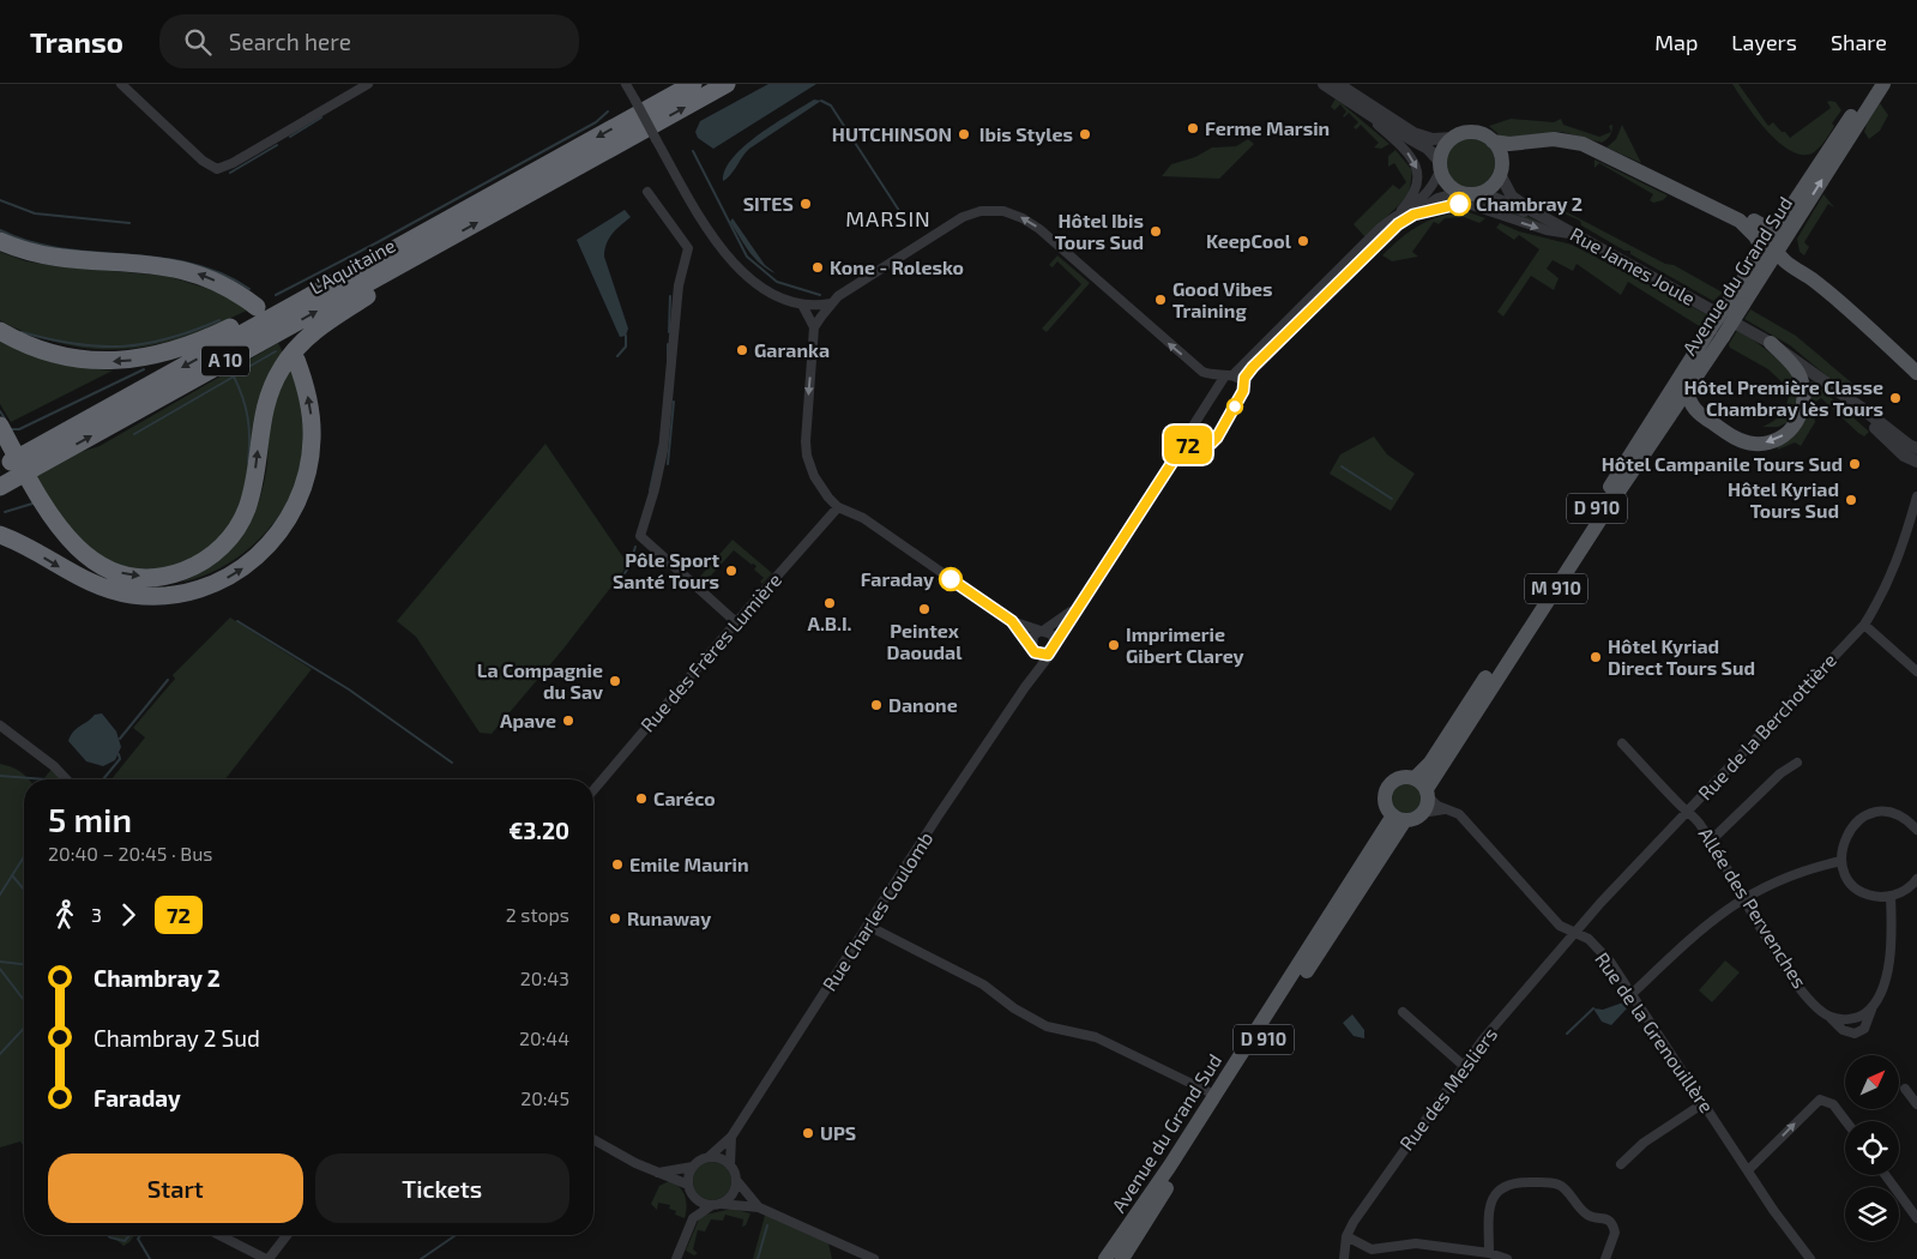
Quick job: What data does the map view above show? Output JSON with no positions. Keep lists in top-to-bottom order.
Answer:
{
  "streets": {
    "highway": ["L'Aquitaine", "A 10"],
    "main road": ["Avenue du Grand Sud", "D 910", "M 910"],
    "street": [
      "Rue James Joule",
      "Rue des Frères Lumière",
      "Rue de la Berchottière",
      "Allée des Pervenches",
      "Rue Charles Coulomb",
      "Rue de la Grenouillère",
      "Rue des Mesliers"
    ]
  },
  "crossings": [
    ["Rue James Joule", "Rue Charles Coulomb"],
    ["Avenue du Grand Sud", "Rue de la Grenouillère"],
    ["Rue de la Berchottière", "Allée des Pervenches"],
    ["Rue de la Berchottière", "Rue de la Grenouillère"],
    ["Rue de la Berchottière", "Rue des Mesliers"],
    ["Rue de la Grenouillère", "Rue des Mesliers"]
  ],
  "districts": ["MARSIN"],
  "places": [
    "Ferme Marsin",
    "HUTCHINSON",
    "Ibis Styles",
    "SITES",
    "Chambray 2",
    "Hôtel Ibis Tours Sud",
    "KeepCool",
    "Kone - Rolesko",
    "Good Vibes Training",
    "Garanka",
    "Hôtel Première Classe Chambray lès Tours",
    "Hôtel Campanile Tours Sud",
    "Hôtel Kyriad Tours Sud",
    "Pôle Sport Santé Tours",
    "Faraday",
    "A.B.I.",
    "Peintex Daoudal",
    "Imprimerie Gibert Clarey",
    "Hôtel Kyriad Direct Tours Sud",
    "La Compagnie du Sav",
    "Danone",
    "Apave",
    "Caréco",
    "Emile Maurin",
    "Runaway",
    "UPS"
  ],
  "lines": ["bus line 72"],
  "north": "top right",
  "page": {
    "header": "Transo",
    "search": "Search here",
    "nav": ["Map", "Layers", "Share"],
    "on_map": "72",
    "heading": ["5 min", "20:40 – 20:45 · Bus", "€3.20"],
    "legs": ["3", "72", "2 stops"],
    "list": [
      {
        "name": "Chambray 2",
        "value": "20:43"
      },
      {
        "name": "Chambray 2 Sud",
        "value": "20:44"
      },
      {
        "name": "Faraday",
        "value": "20:45"
      }
    ],
    "buttons": ["Start", "Tickets"]
  }
}
